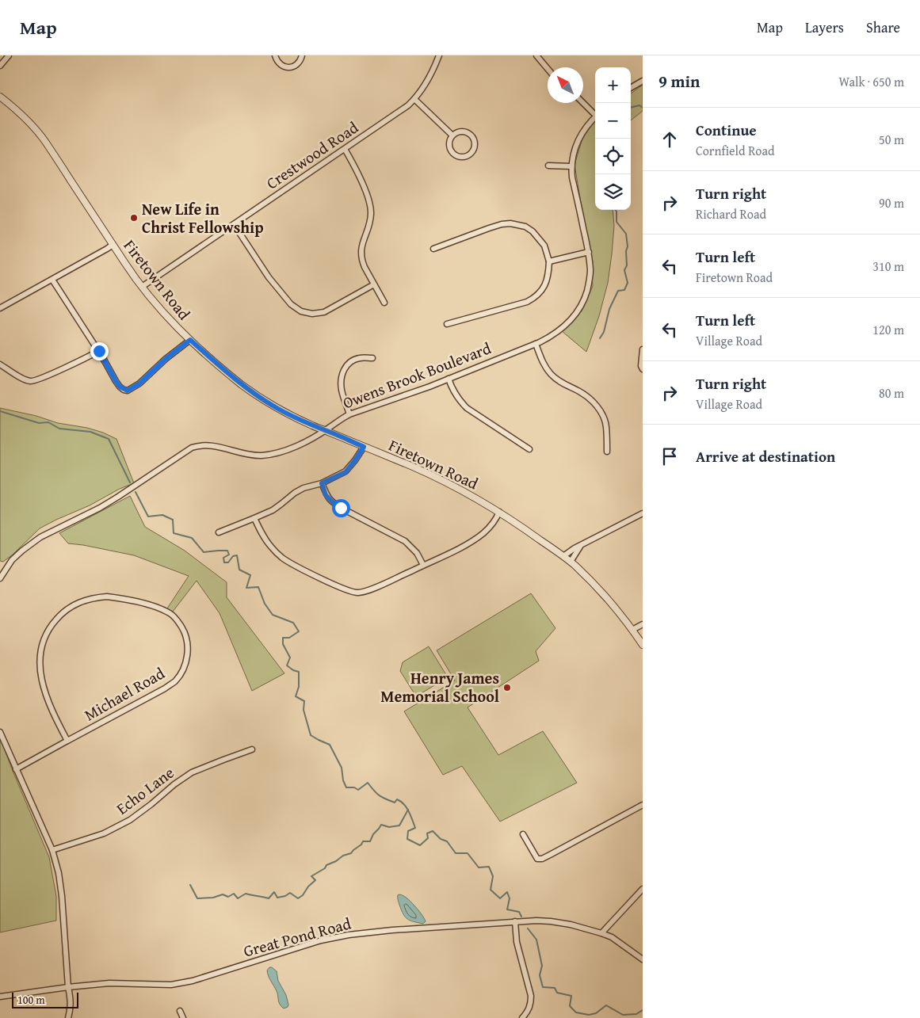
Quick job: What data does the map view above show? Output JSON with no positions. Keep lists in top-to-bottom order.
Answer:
{
  "streets": {
    "street": [
      "Crestwood Road",
      "Firetown Road",
      "Owens Brook Boulevard",
      "Michael Road",
      "Echo Lane",
      "Great Pond Road"
    ]
  },
  "crossings": [
    ["Crestwood Road", "Firetown Road"],
    ["Firetown Road", "Owens Brook Boulevard"]
  ],
  "places": ["New Life in Christ Fellowship", "Henry James Memorial School"],
  "scale_bar": "100 m",
  "north": "top left",
  "page": {
    "header": "Map",
    "nav": ["Map", "Layers", "Share"],
    "heading": ["9 min", "Walk · 650 m"],
    "map_buttons": ["+", "−"],
    "list": [
      ["Continue", "Cornfield Road", "50 m"],
      ["Turn right", "Richard Road", "90 m"],
      ["Turn left", "Firetown Road", "310 m"],
      ["Turn left", "Village Road", "120 m"],
      ["Turn right", "Village Road", "80 m"],
      "Arrive at destination"
    ],
    "scale": "100 m"
  }
}
